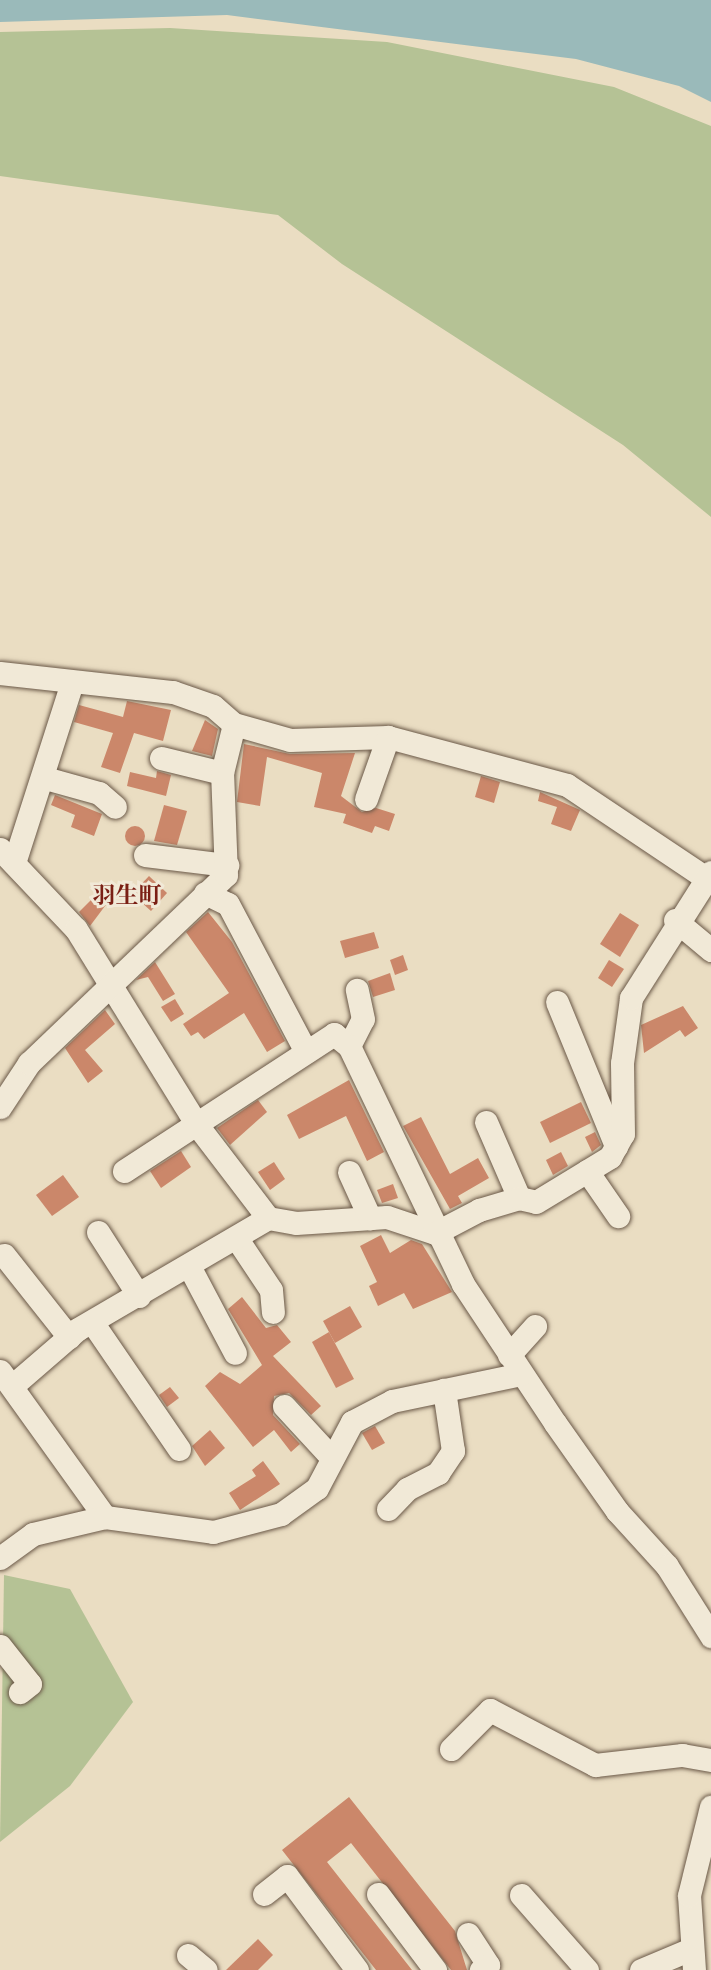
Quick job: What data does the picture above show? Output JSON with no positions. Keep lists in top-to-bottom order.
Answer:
{
  "districts": ["羽生町"]
}
